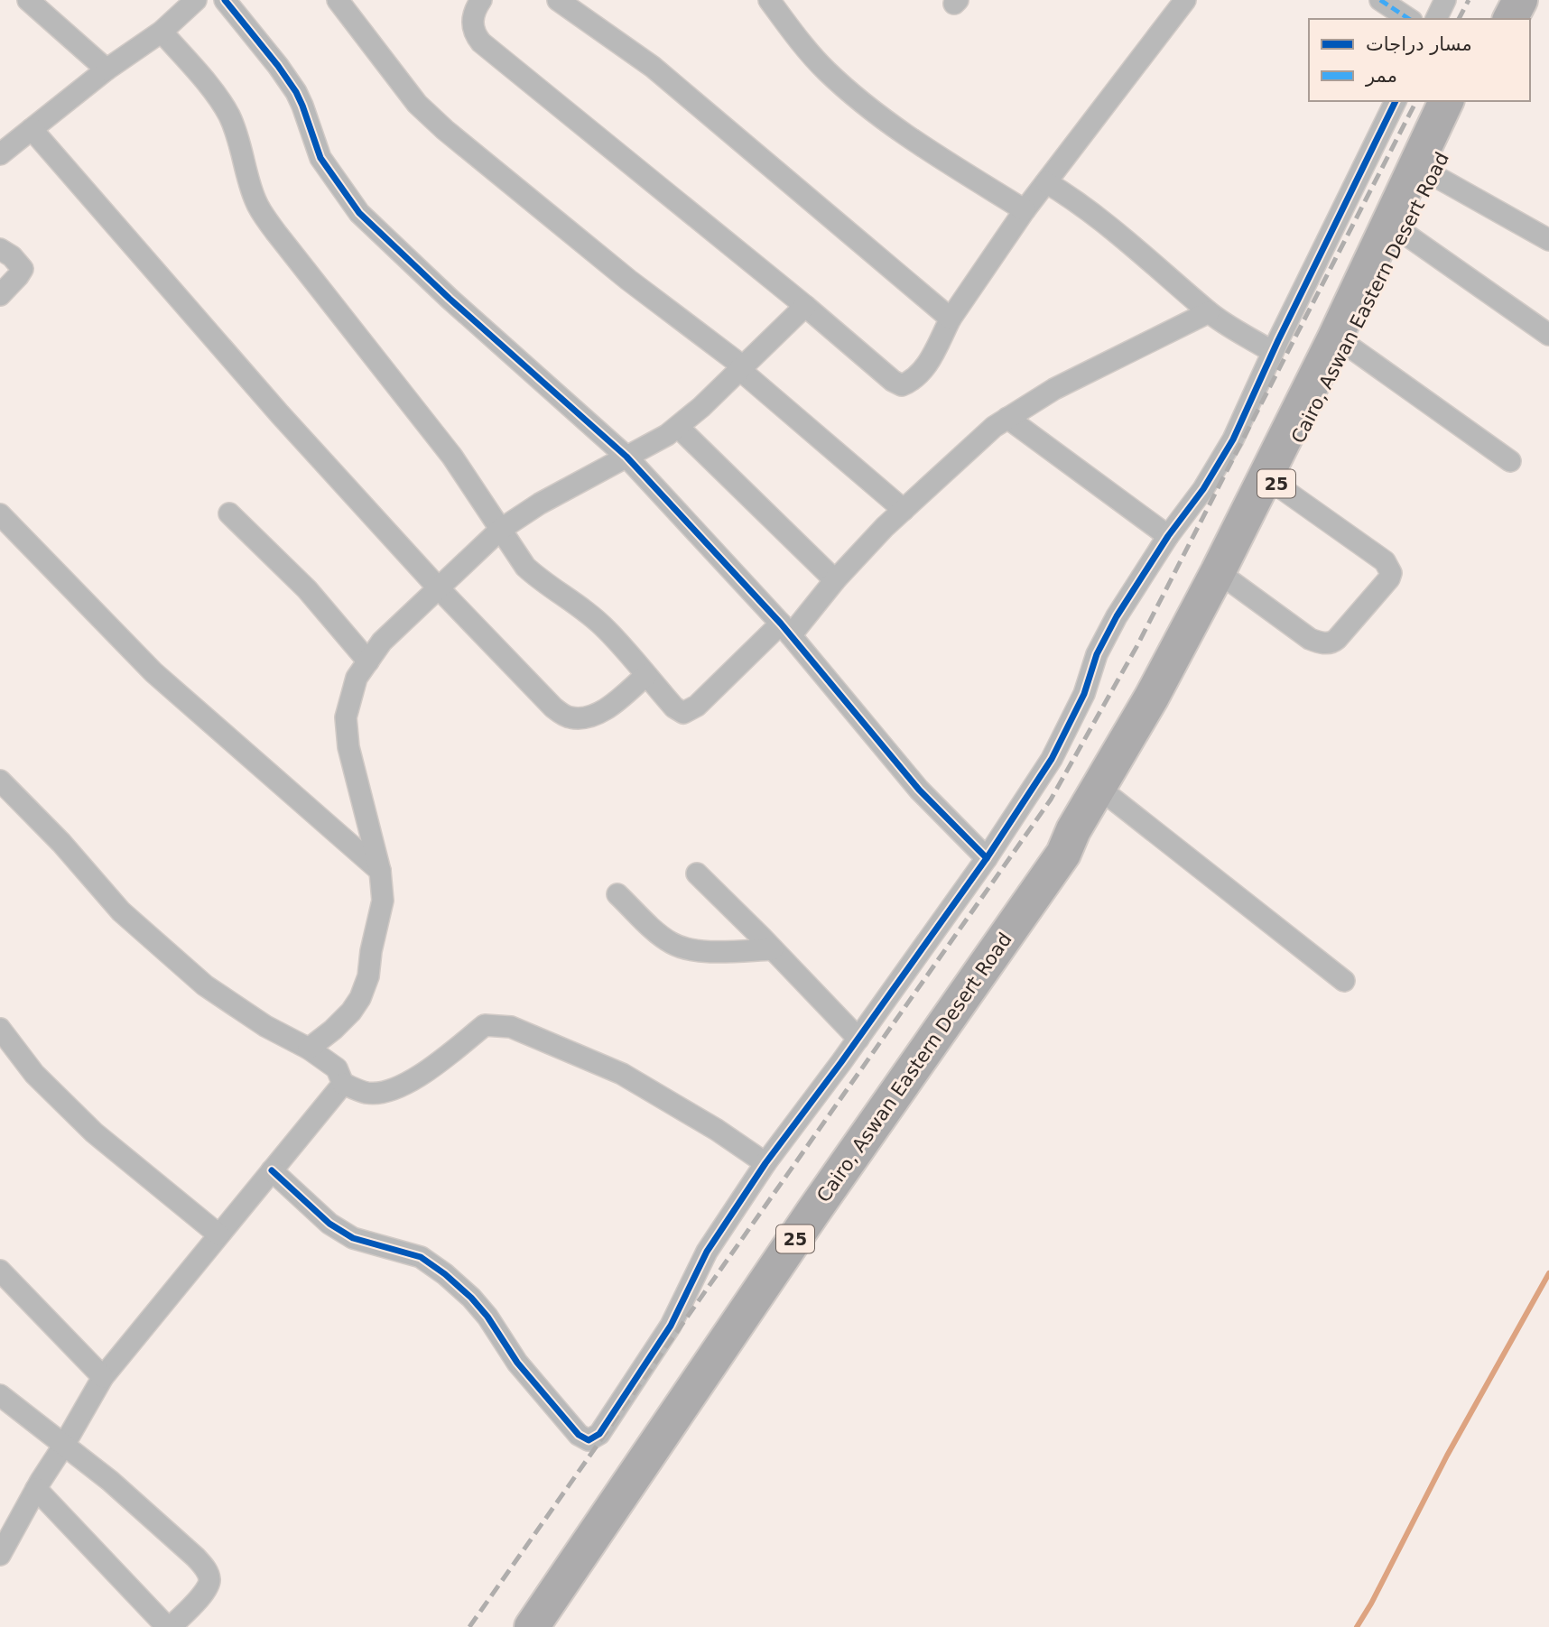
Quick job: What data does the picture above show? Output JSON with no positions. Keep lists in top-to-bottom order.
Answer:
{
  "streets": {
    "highway": ["Cairo, Aswan Eastern Desert Road", "25"]
  },
  "legend": ["مسار دراجات", "ممر"]
}
